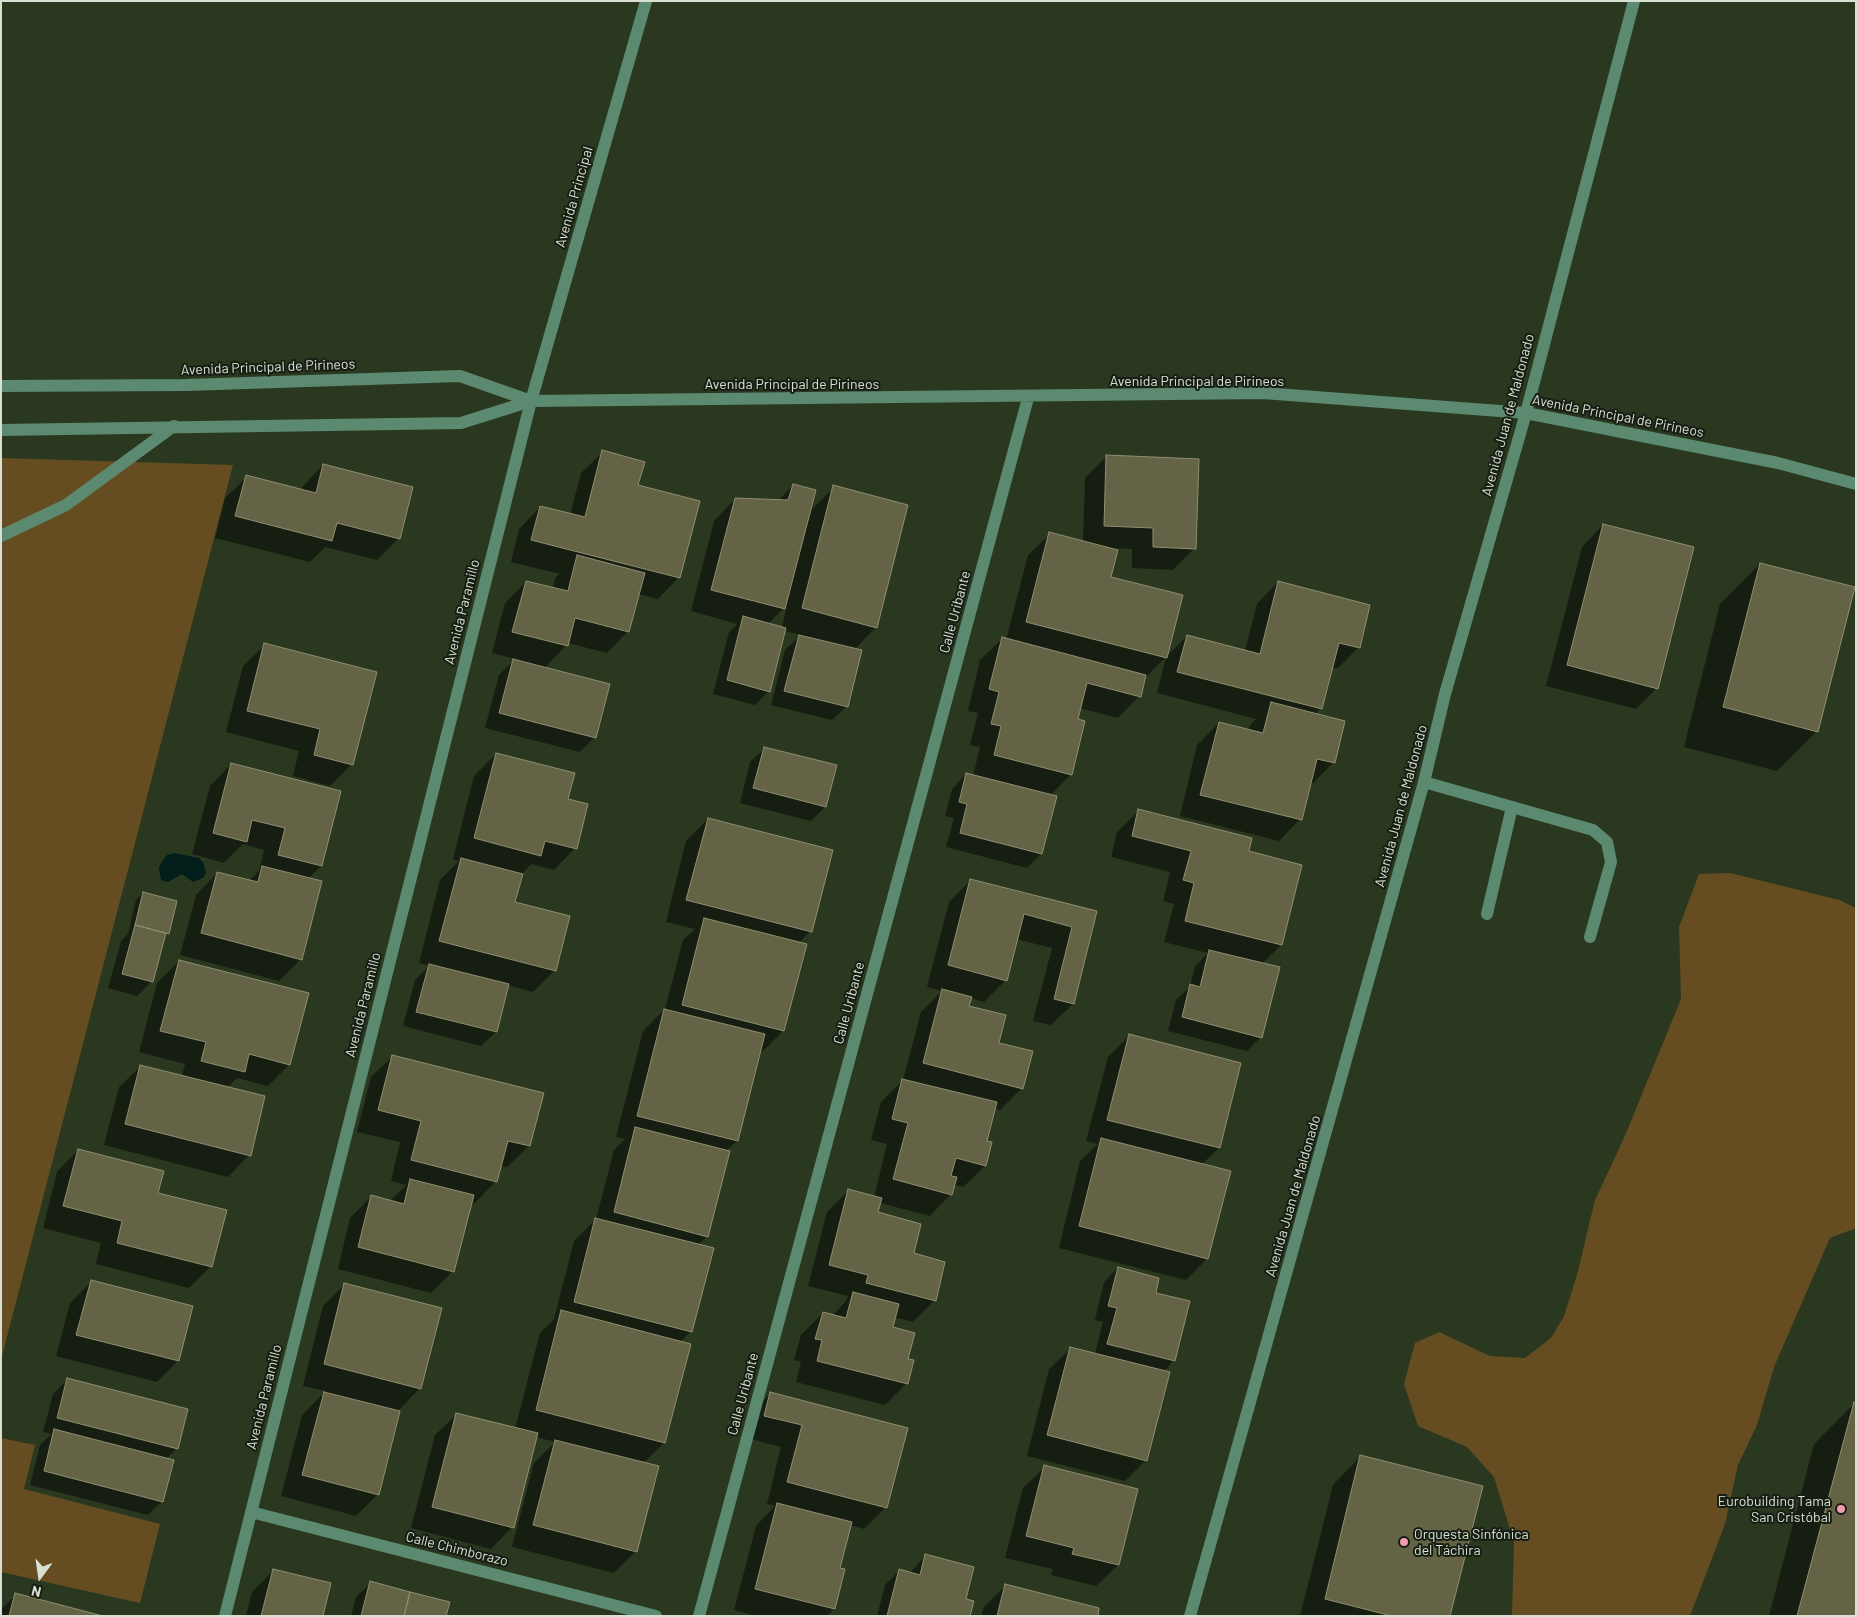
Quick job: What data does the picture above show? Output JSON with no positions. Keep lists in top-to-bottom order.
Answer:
{
  "streets": {
    "street": [
      "Avenida Principal",
      "Avenida Principal de Pirineos",
      "Avenida Juan de Maldonado",
      "Avenida Paramillo",
      "Calle Uribante",
      "Calle Chimborazo"
    ]
  },
  "crossings": [
    ["Avenida Principal", "Avenida Principal de Pirineos"],
    ["Avenida Principal", "Avenida Paramillo"],
    ["Avenida Principal de Pirineos", "Avenida Juan de Maldonado"],
    ["Avenida Principal de Pirineos", "Avenida Paramillo"],
    ["Avenida Principal de Pirineos", "Calle Uribante"],
    ["Avenida Paramillo", "Calle Chimborazo"]
  ],
  "places": ["Eurobuilding Tama San Cristóbal", "Orquesta Sinfónica del Táchira"],
  "north": "bottom"
}
